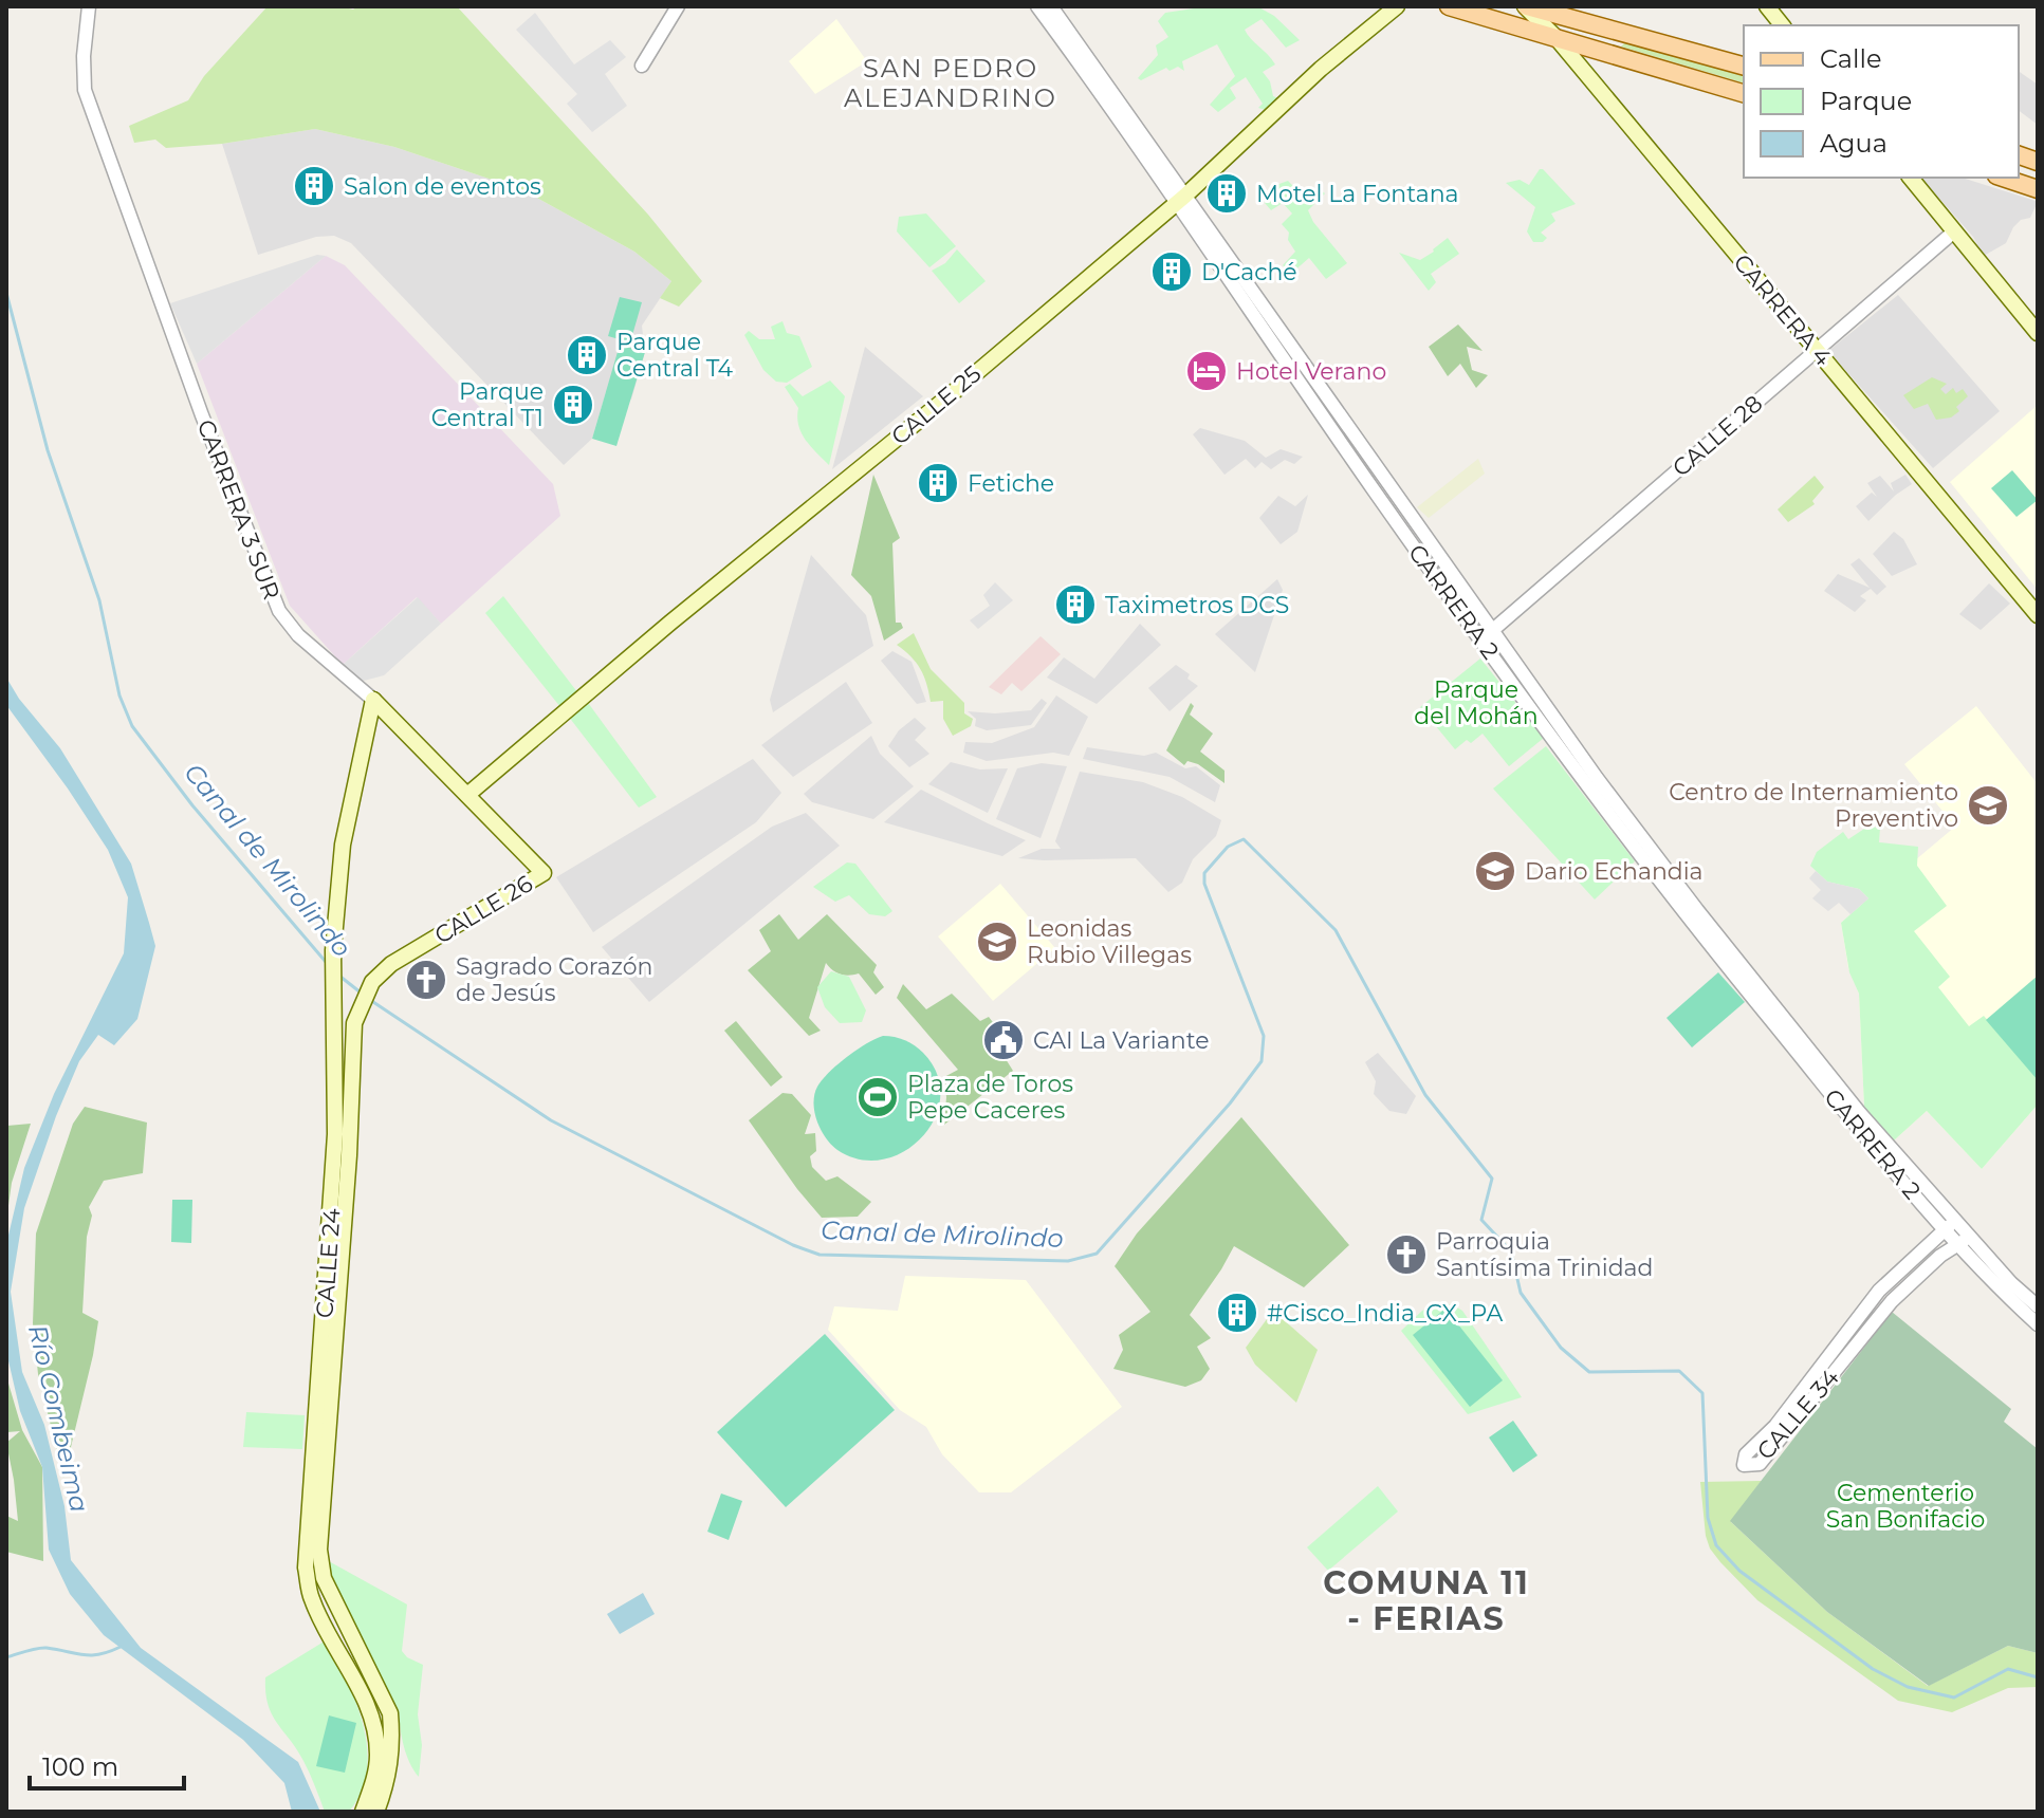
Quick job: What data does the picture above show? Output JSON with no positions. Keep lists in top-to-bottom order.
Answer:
{
  "streets": {
    "main road": [
      "CARRERA 4",
      "CALLE 25",
      "CARRERA 3 SUR",
      "CALLE 26",
      "CALLE 24"
    ],
    "street": ["CALLE 28", "CARRERA 2", "CALLE 34"]
  },
  "crossings": [
    ["CARRERA 4", "CALLE 28"],
    ["CALLE 25", "CARRERA 3 SUR"],
    ["CALLE 25", "CARRERA 2"],
    ["CALLE 28", "CARRERA 2"],
    ["CARRERA 3 SUR", "CALLE 26"],
    ["CARRERA 3 SUR", "CALLE 24"],
    ["CARRERA 2", "CALLE 34"],
    ["CALLE 26", "CALLE 24"]
  ],
  "districts": ["SAN PEDRO ALEJANDRINO", "COMUNA 11 - FERIAS"],
  "water": ["Canal de Mirolindo", "Río Combeima"],
  "parks": ["Parque del Mohán", "Cementerio San Bonifacio"],
  "places": {
    "building": [
      "Salon de eventos",
      "Motel La Fontana",
      "D'Caché",
      "Parque Central T4",
      "Parque Central T1",
      "Fetiche",
      "Taximetros DCS",
      "#Cisco_India_CX_PA"
    ],
    "hotel": ["Hotel Verano"],
    "school or university": ["Centro de Internamiento Preventivo", "Dario Echandia", "Leonidas Rubio Villegas"],
    "church": ["Sagrado Corazón de Jesús", "Parroquia Santísima Trinidad"],
    "public building": ["CAI La Variante"],
    "sports": ["Plaza de Toros Pepe Caceres"]
  },
  "legend": ["Calle", "Parque", "Agua"],
  "scale_bar": "100 m"
}
